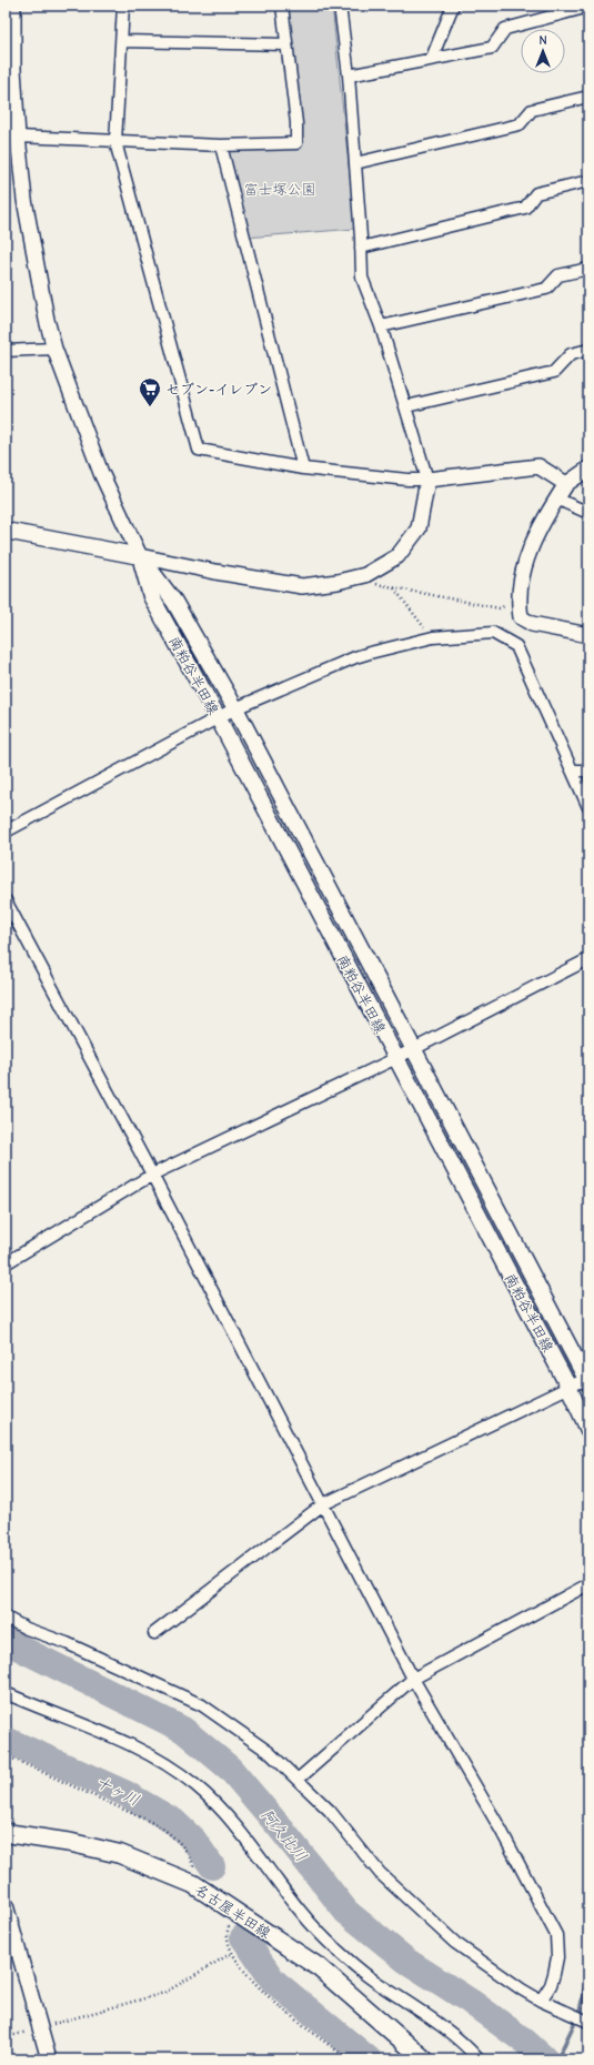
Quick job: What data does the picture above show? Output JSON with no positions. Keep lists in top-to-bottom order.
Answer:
{
  "streets": {
    "main road": ["南粕谷半田線", "名古屋半田線"]
  },
  "water": ["十ヶ川", "阿久比川"],
  "parks": ["富士塚公園"],
  "places": {
    "supermarket": ["セブン-イレブン"]
  },
  "north": "top"
}
